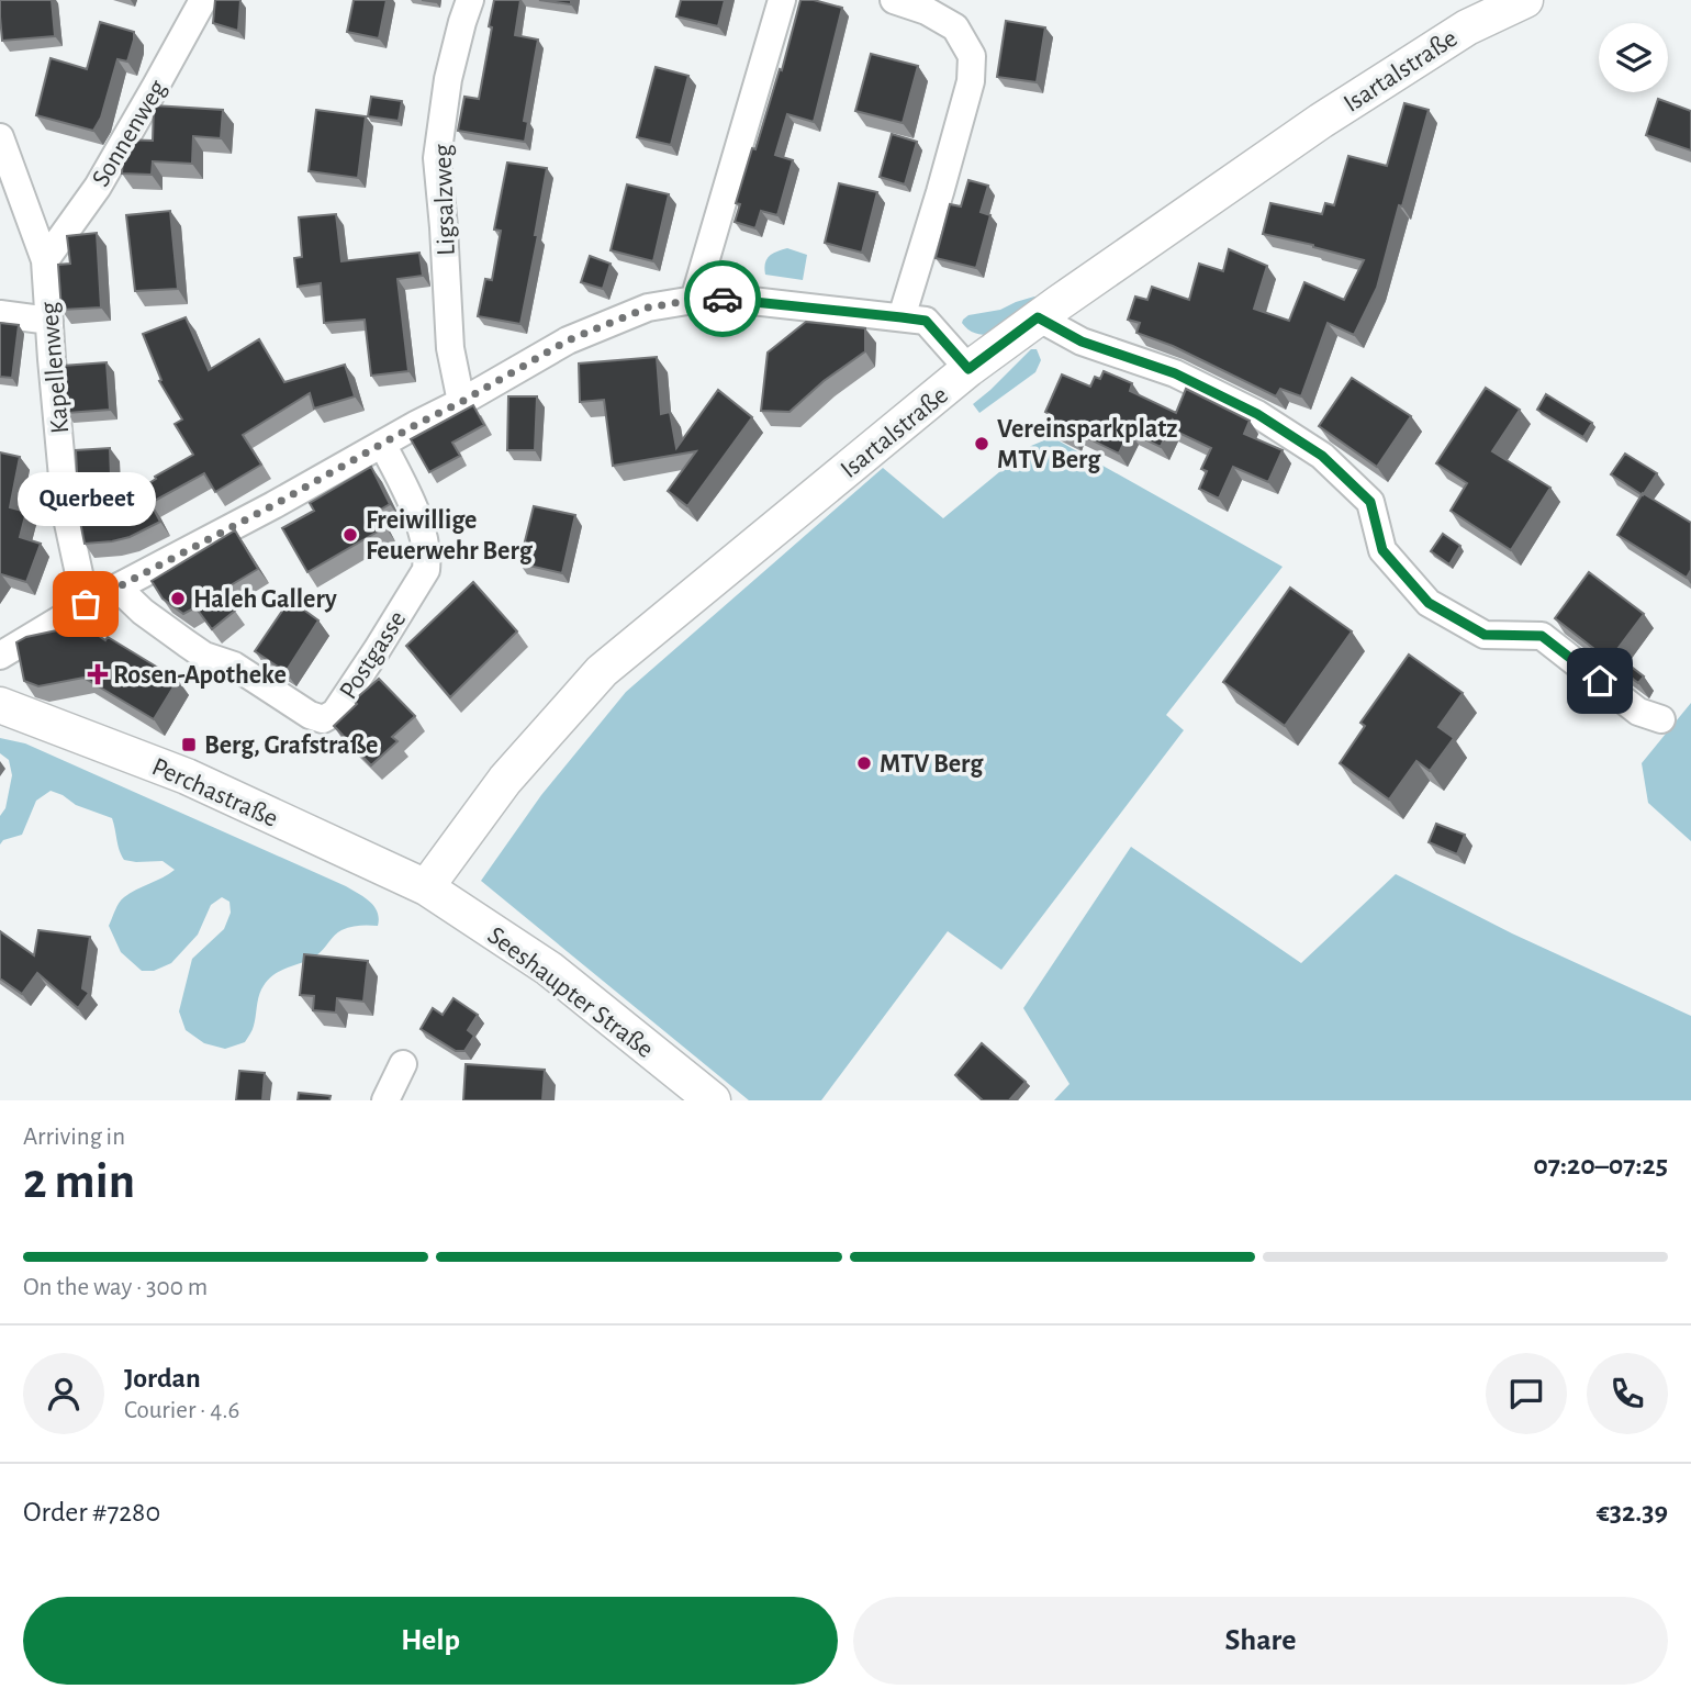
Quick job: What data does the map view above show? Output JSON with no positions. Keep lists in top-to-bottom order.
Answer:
{
  "streets": {
    "main road": ["Isartalstraße", "Perchastraße", "Seeshaupter Straße"],
    "street": [
      "Sonnenweg",
      "Ligsalzweg",
      "Kapellenweg",
      "Postgasse"
    ]
  },
  "crossings": [
    ["Isartalstraße", "Perchastraße"],
    ["Isartalstraße", "Seeshaupter Straße"],
    ["Sonnenweg", "Kapellenweg"],
    ["Perchastraße", "Seeshaupter Straße"]
  ],
  "places": {
    "other": [
      "Vereinsparkplatz MTV Berg",
      "Freiwillige Feuerwehr Berg",
      "Haleh Gallery",
      "Querbeet",
      "MTV Berg"
    ],
    "health": ["Rosen-Apotheke"],
    "transit": ["Berg, Grafstraße"]
  },
  "page": {
    "bubble": "Querbeet",
    "heading": ["2 min", "Arriving in", "07:20–07:25"],
    "panel": [
      "Jordan",
      "Courier · 4.6",
      "Order #7280",
      "€32.39"
    ],
    "bar": "On the way · 300 m",
    "buttons": ["Help", "Share"]
  }
}
